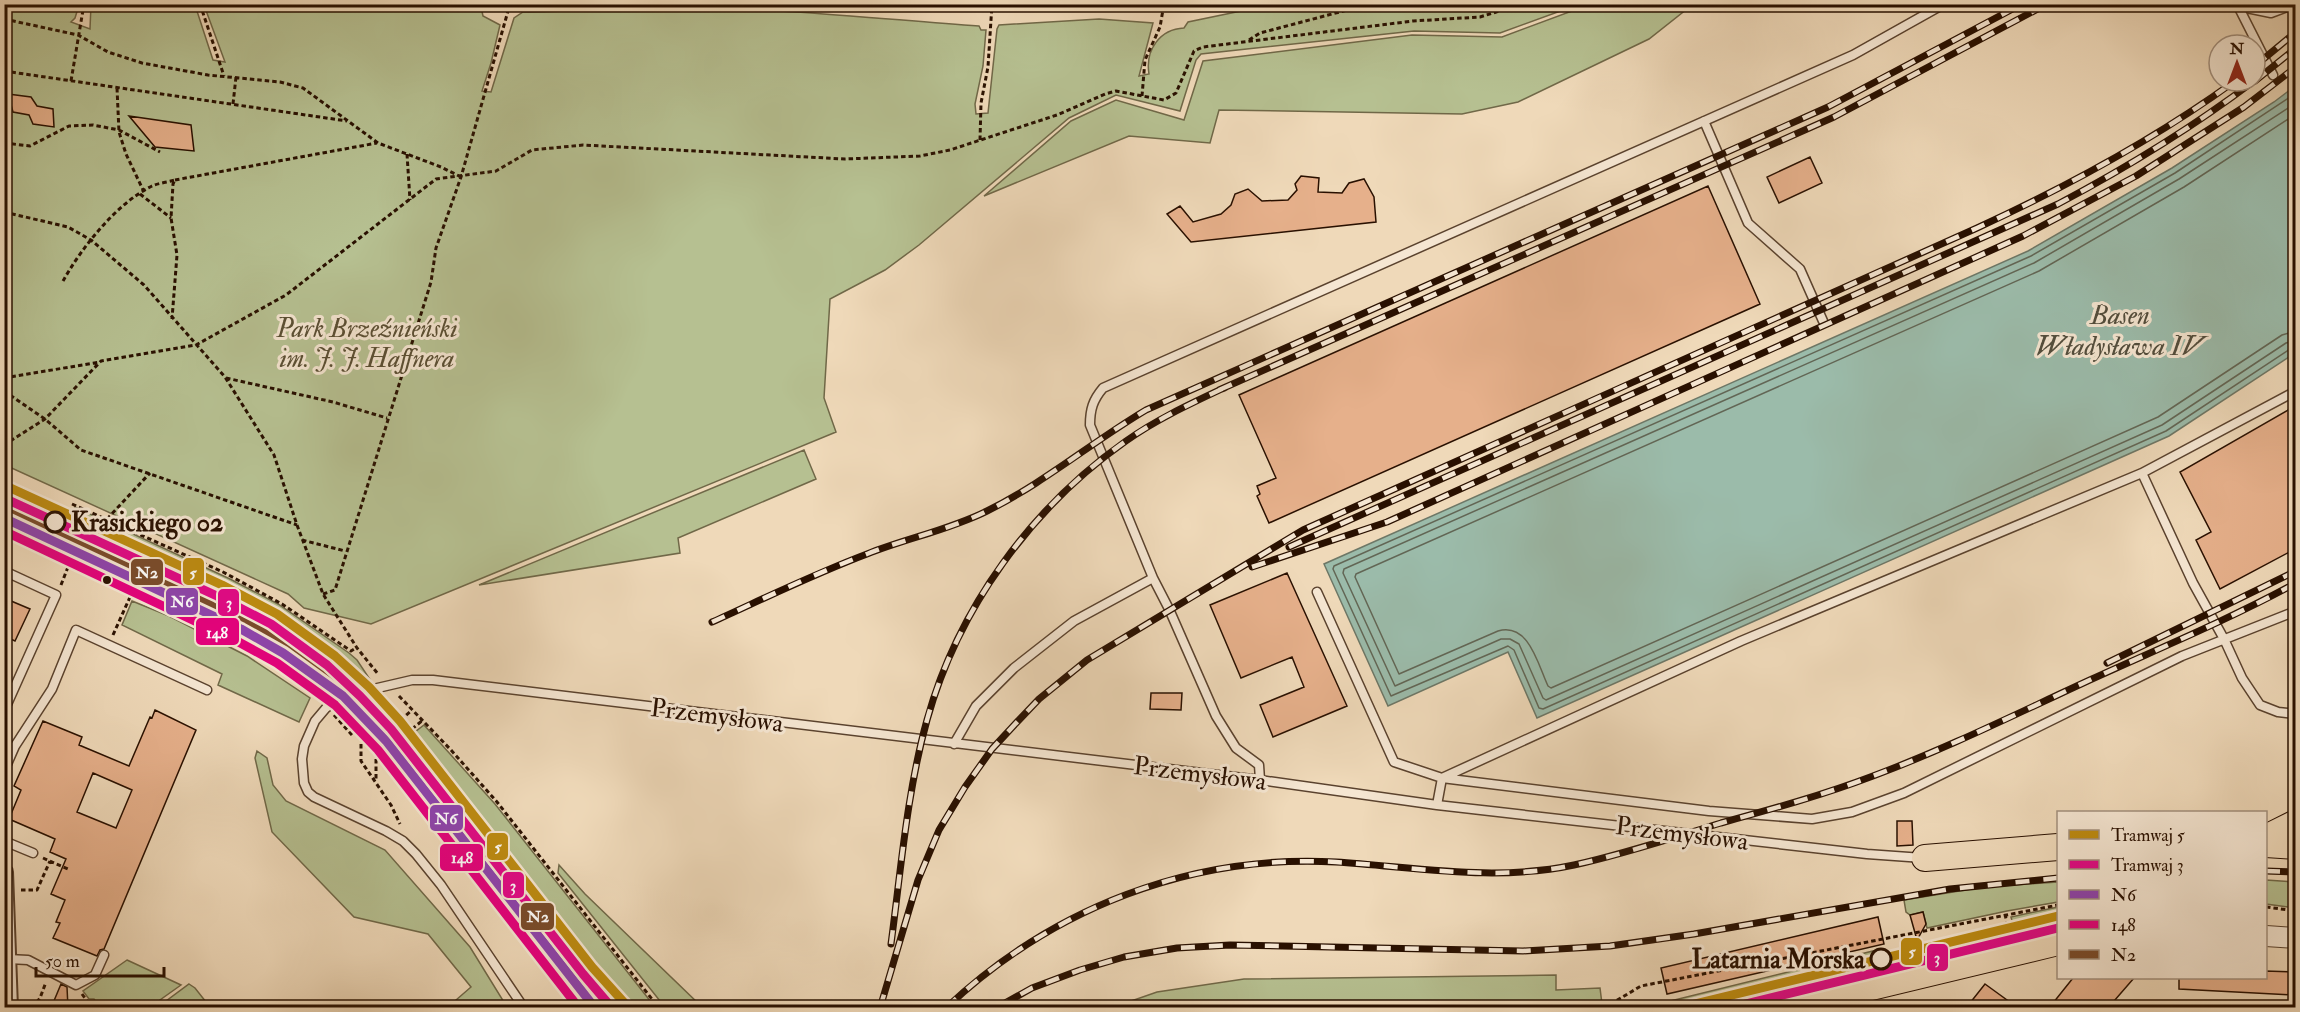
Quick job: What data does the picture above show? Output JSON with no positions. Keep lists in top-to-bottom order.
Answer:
{
  "streets": {
    "main road": ["Przemysłowa"]
  },
  "water": ["Basen Władysława IV"],
  "parks": ["Park Brzeźnieński im. J. J. Haffnera"],
  "places": ["Krasickiego 02", "Latarnia Morska"],
  "lines": [
    "tram line 5",
    "tram line 3",
    "transit line N2",
    "transit line N6",
    "transit line 148"
  ],
  "legend": [
    "Tramwaj 5",
    "Tramwaj 3",
    "N6",
    "148",
    "N2"
  ],
  "scale_bar": "50 m",
  "north": "top"
}
